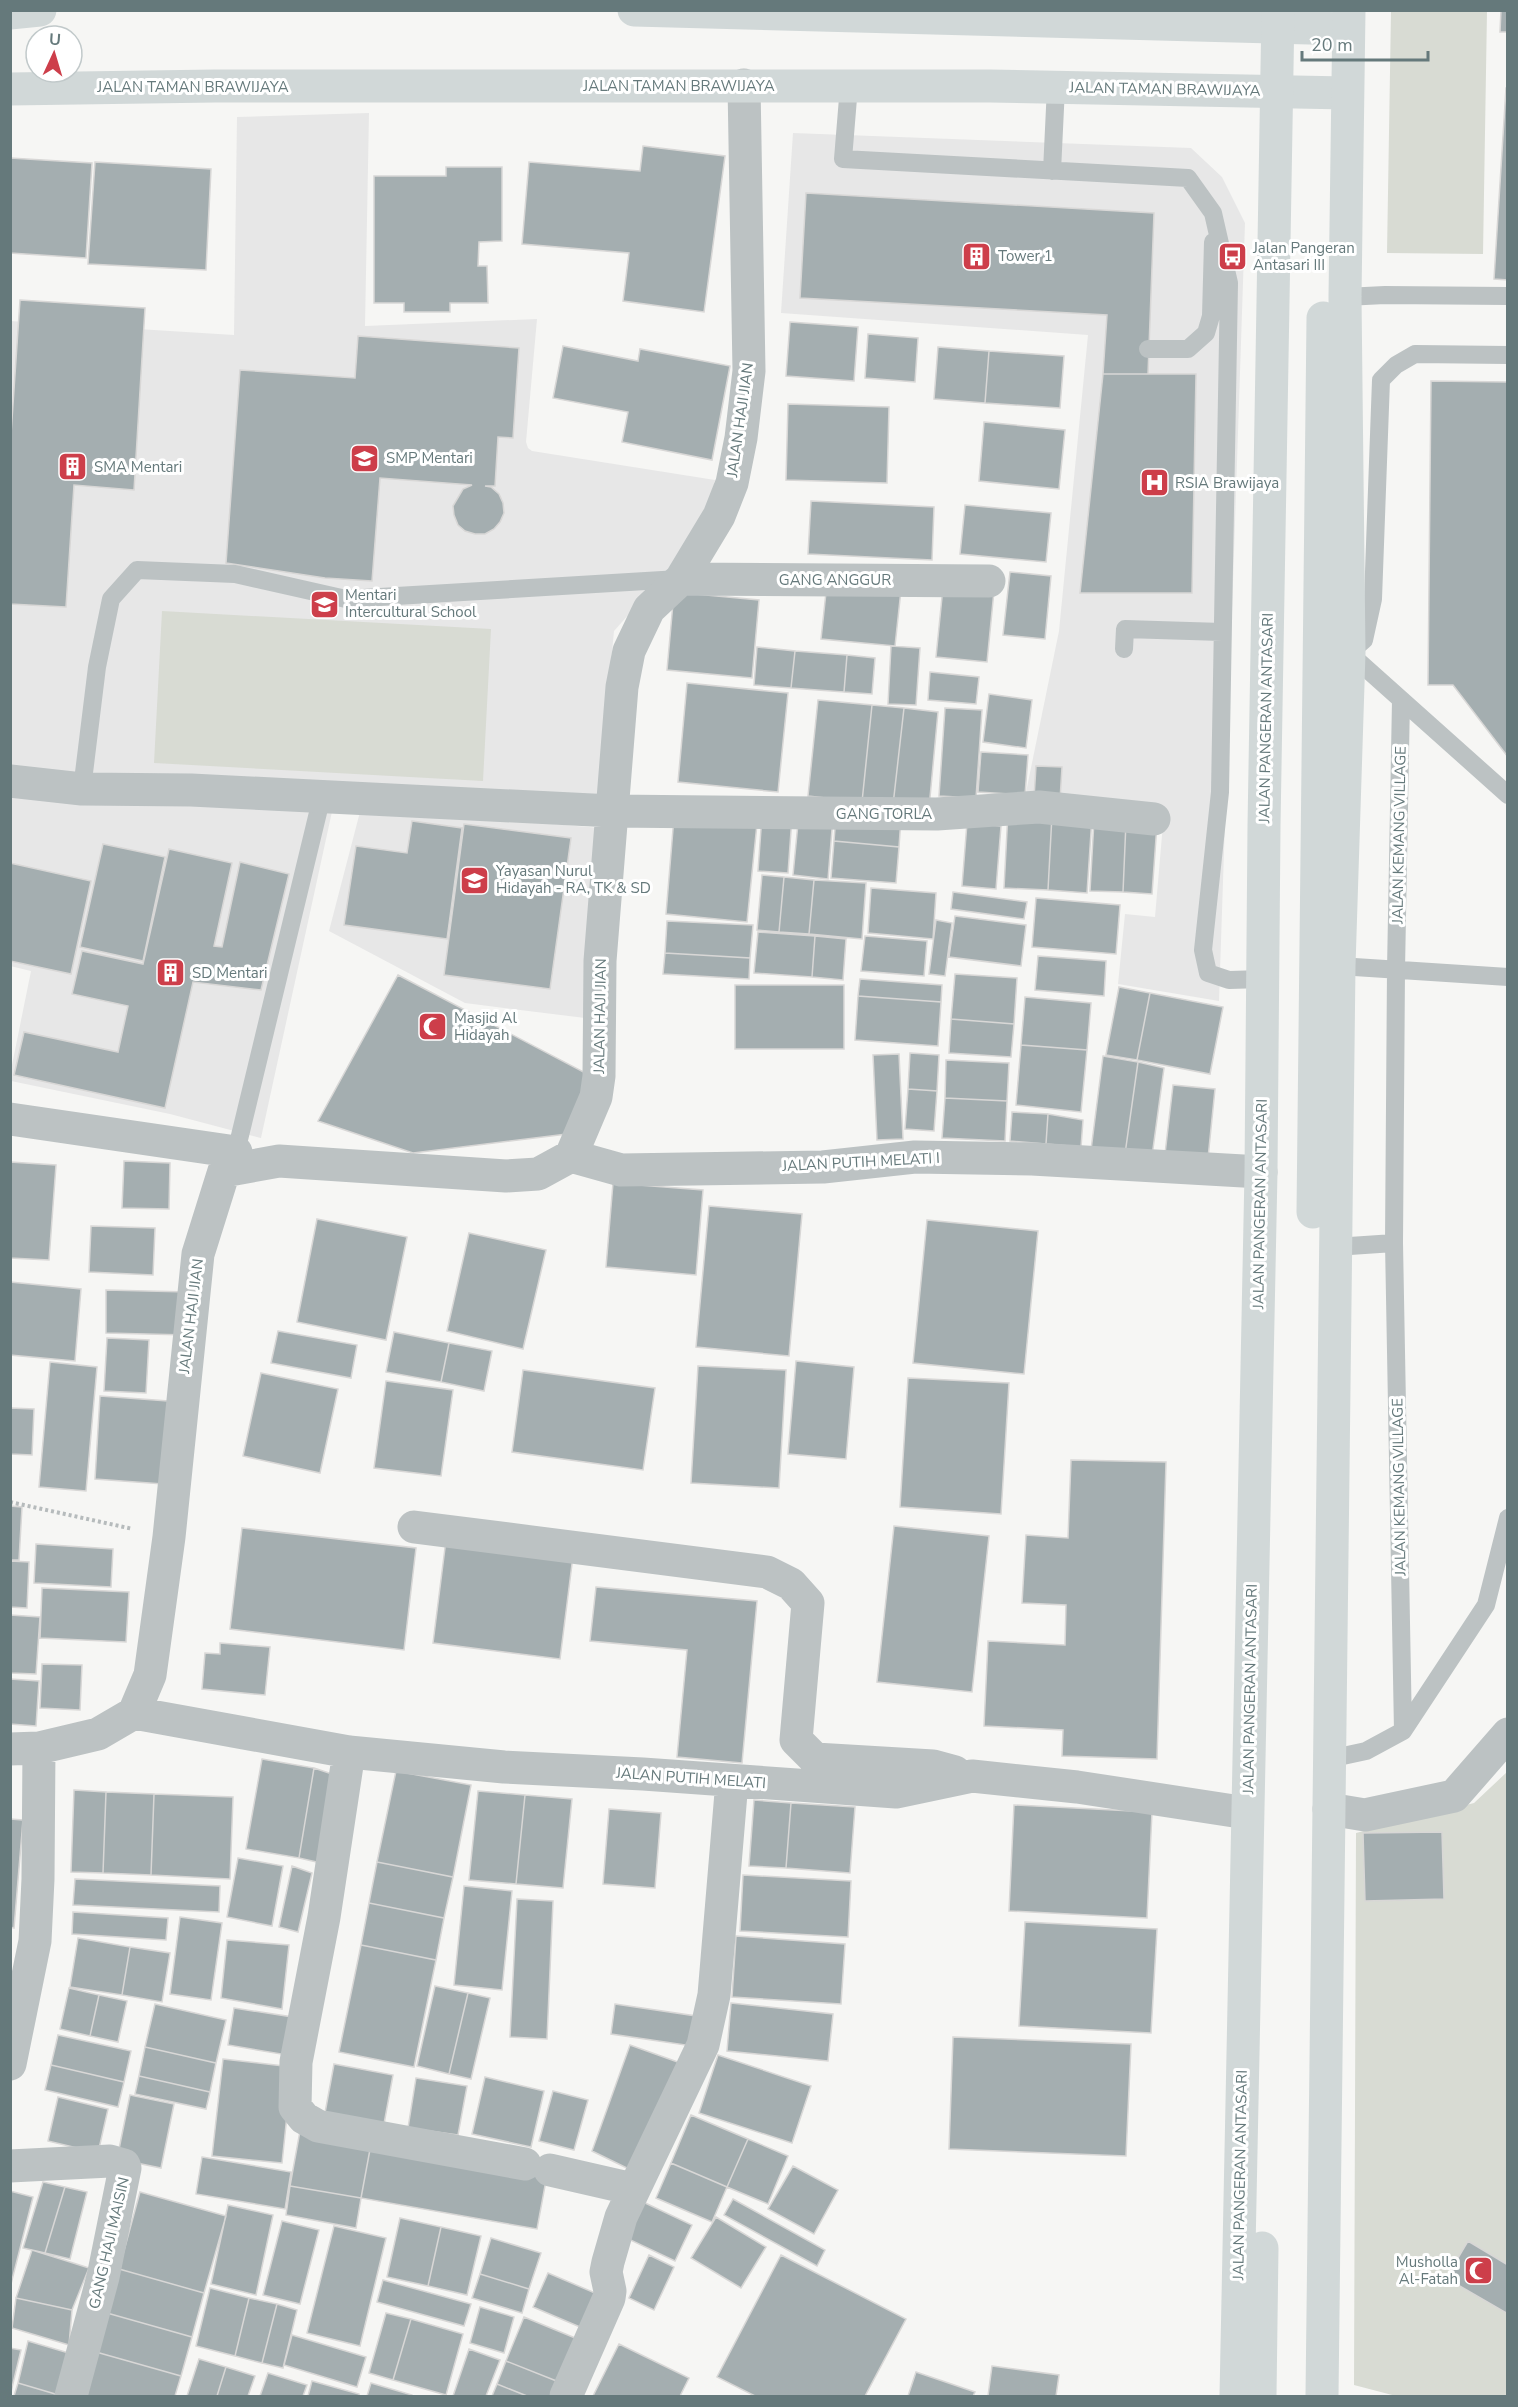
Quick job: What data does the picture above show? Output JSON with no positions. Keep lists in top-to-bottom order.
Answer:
{
  "streets": {
    "main road": ["JALAN TAMAN BRAWIJAYA", "JALAN PANGERAN ANTASARI"],
    "street": [
      "JALAN HAJI JIAN",
      "GANG ANGGUR",
      "GANG TORLA",
      "JALAN PUTIH MELATI I",
      "JALAN PUTIH MELATI",
      "GANG HAJI MAISIN"
    ],
    "lane": ["JALAN KEMANG VILLAGE"]
  },
  "crossings": [
    ["JALAN TAMAN BRAWIJAYA", "JALAN HAJI JIAN"],
    ["JALAN TAMAN BRAWIJAYA", "JALAN PANGERAN ANTASARI"],
    ["JALAN HAJI JIAN", "GANG ANGGUR"],
    ["JALAN HAJI JIAN", "GANG TORLA"],
    ["JALAN HAJI JIAN", "JALAN PUTIH MELATI I"],
    ["JALAN HAJI JIAN", "JALAN PUTIH MELATI"],
    ["JALAN PANGERAN ANTASARI", "JALAN PUTIH MELATI I"],
    ["JALAN PANGERAN ANTASARI", "JALAN PUTIH MELATI"]
  ],
  "places": {
    "building": ["Tower 1", "SMA Mentari", "SD Mentari"],
    "bus stop": ["Jalan Pangeran Antasari III"],
    "school or university": ["SMP Mentari", "Mentari Intercultural School", "Yayasan Nurul Hidayah - RA, TK & SD"],
    "hospital": ["RSIA Brawijaya"],
    "mosque": ["Masjid Al Hidayah", "Musholla Al-Fatah"]
  },
  "scale_bar": "20 m",
  "north": "top"
}
